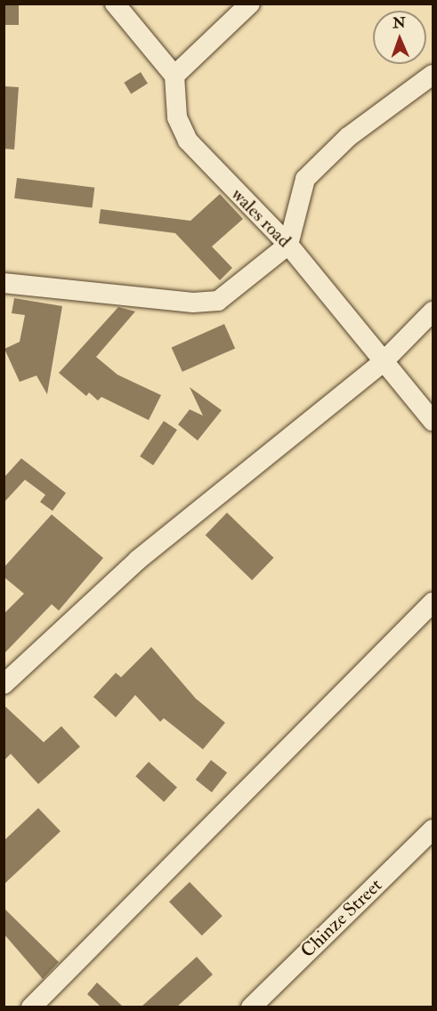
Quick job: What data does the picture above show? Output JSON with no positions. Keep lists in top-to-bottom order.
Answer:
{
  "streets": {
    "street": ["wales road", "Chinze Street"]
  },
  "north": "top"
}
